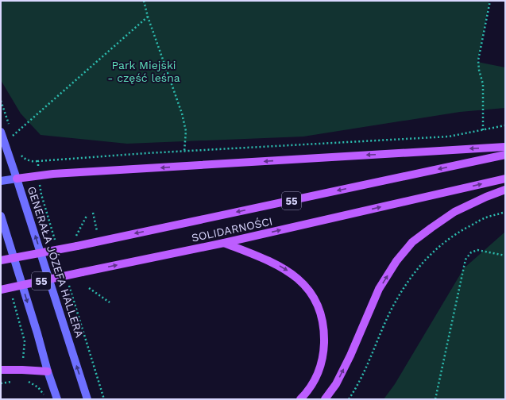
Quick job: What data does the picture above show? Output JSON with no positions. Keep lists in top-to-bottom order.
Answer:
{
  "streets": {
    "main road": ["55", "SOLIDARNOŚCI", "GENERAŁA JÓZEFA HALLERA"]
  },
  "parks": ["Park Miejski - część leśna"]
}
